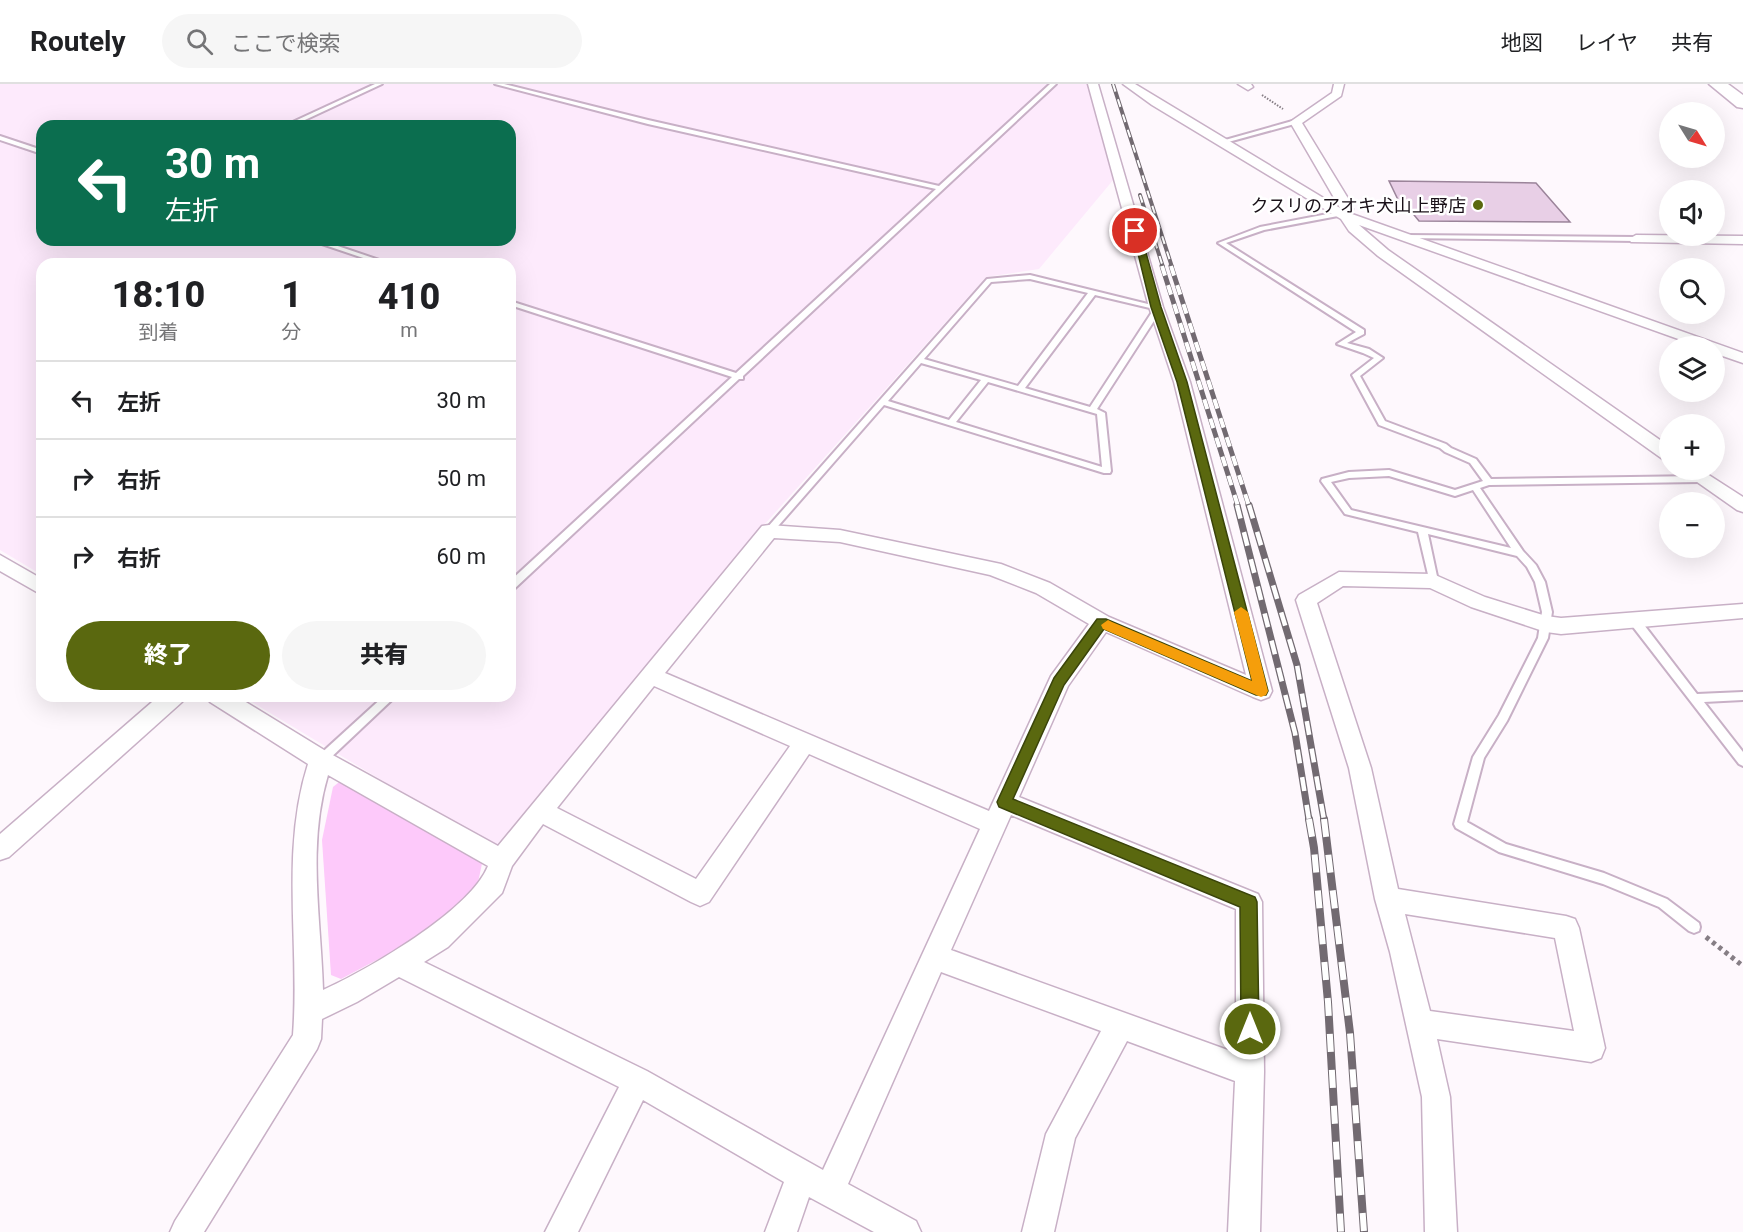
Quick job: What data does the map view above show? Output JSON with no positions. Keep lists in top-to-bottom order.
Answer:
{
  "places": ["クスリのアオキ犬山上野店"],
  "north": "bottom right",
  "page": {
    "header": "Routely",
    "search": "ここで検索",
    "nav": ["地図", "レイヤ", "共有"],
    "map_buttons": ["+", "−"],
    "turn": ["30 m", "左折"],
    "eta": [
      "18:10",
      "到着",
      "1",
      "分",
      "410",
      "m"
    ],
    "list": [
      {
        "name": "左折",
        "value": "30 m"
      },
      {
        "name": "右折",
        "value": "50 m"
      },
      {
        "name": "右折",
        "value": "60 m"
      }
    ],
    "buttons": ["終了", "共有"]
  }
}
